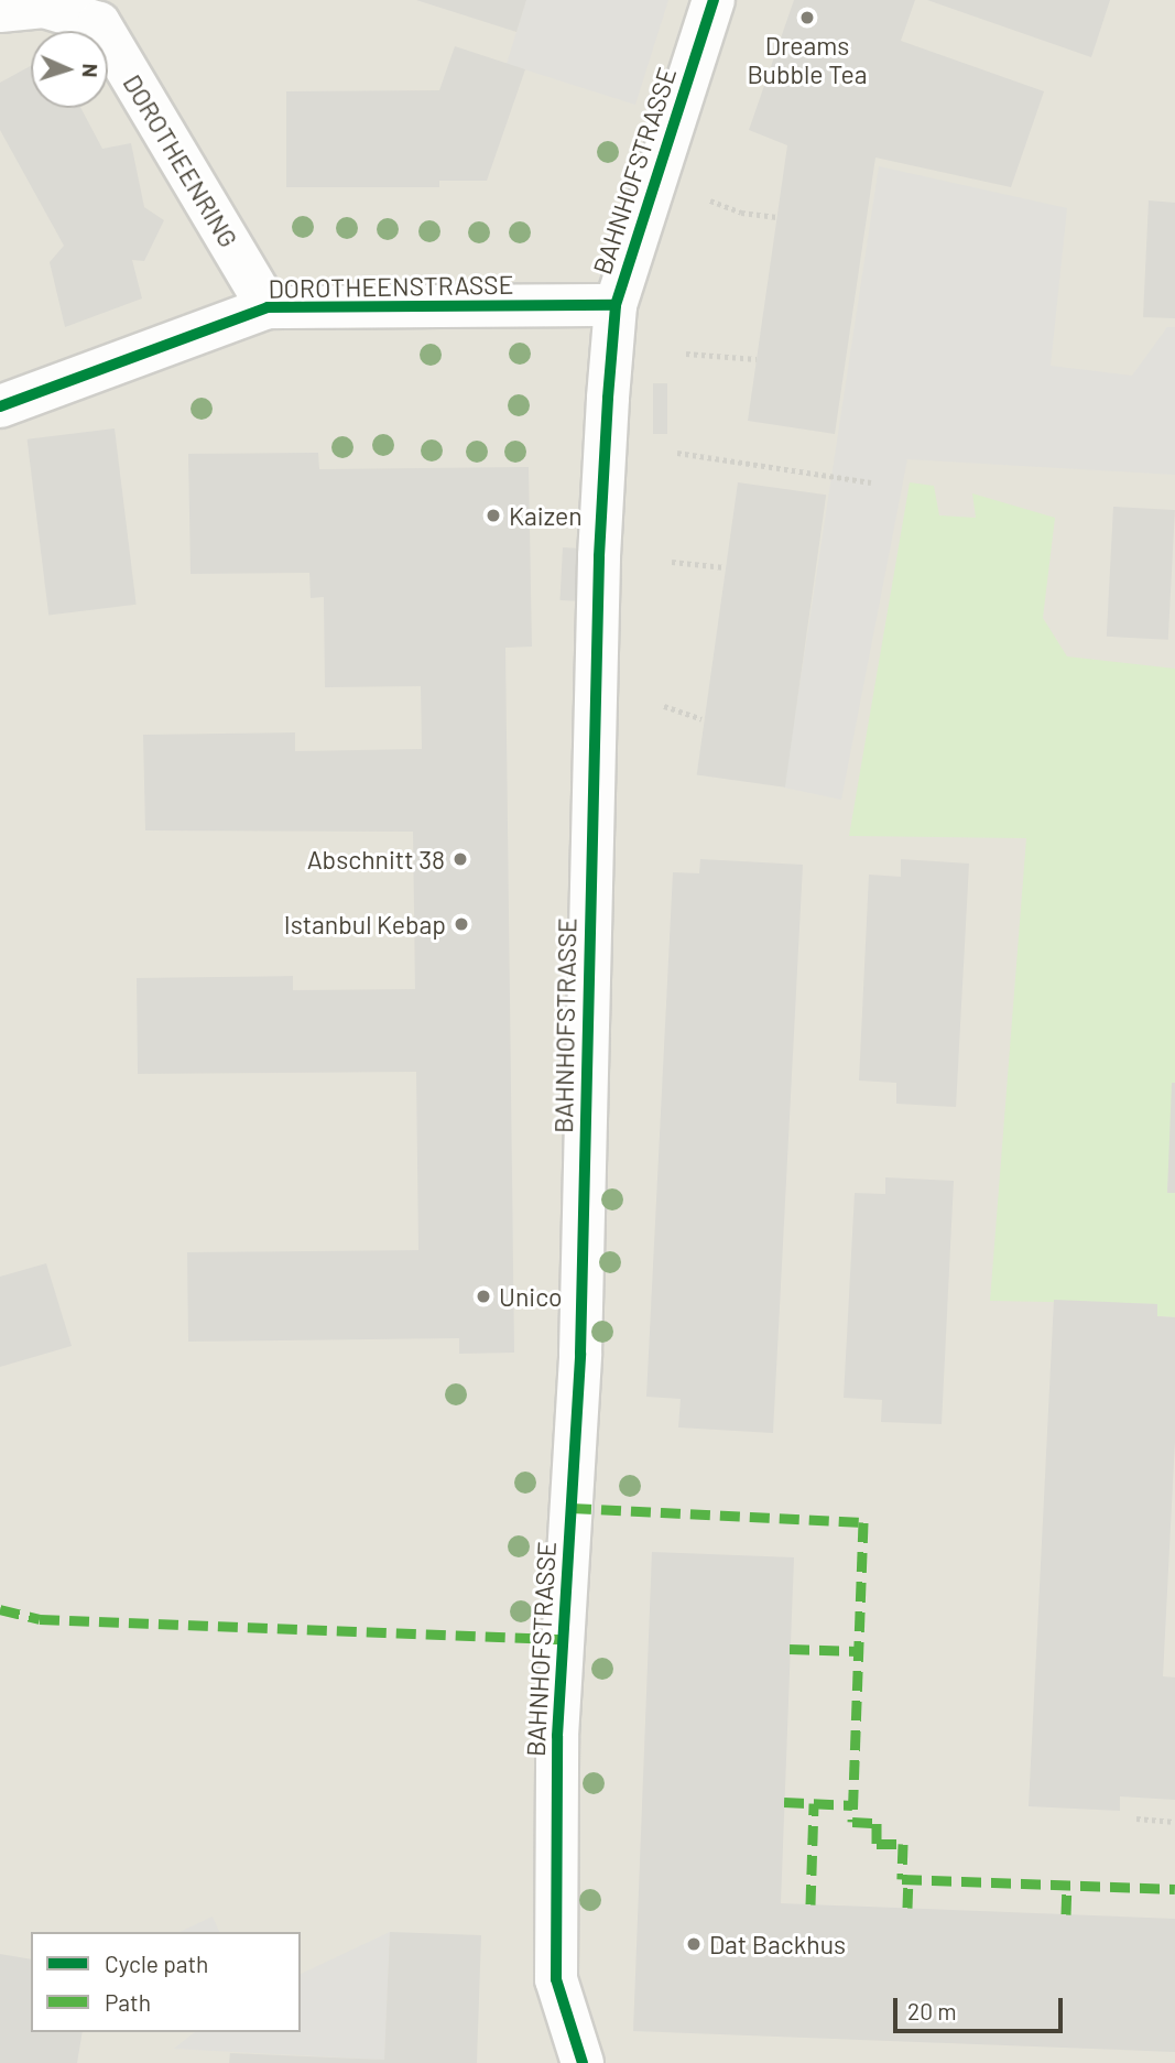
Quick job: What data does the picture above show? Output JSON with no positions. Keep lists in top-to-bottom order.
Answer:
{
  "streets": {
    "street": ["DOROTHEENRING", "BAHNHOFSTRASSE", "DOROTHEENSTRASSE"]
  },
  "crossings": [
    ["DOROTHEENRING", "DOROTHEENSTRASSE"],
    ["BAHNHOFSTRASSE", "DOROTHEENSTRASSE"]
  ],
  "places": [
    "Dreams Bubble Tea",
    "Kaizen",
    "Abschnitt 38",
    "Istanbul Kebap",
    "Unico",
    "Dat Backhus"
  ],
  "legend": ["Cycle path", "Path"],
  "scale_bar": "20 m",
  "north": "right"
}
